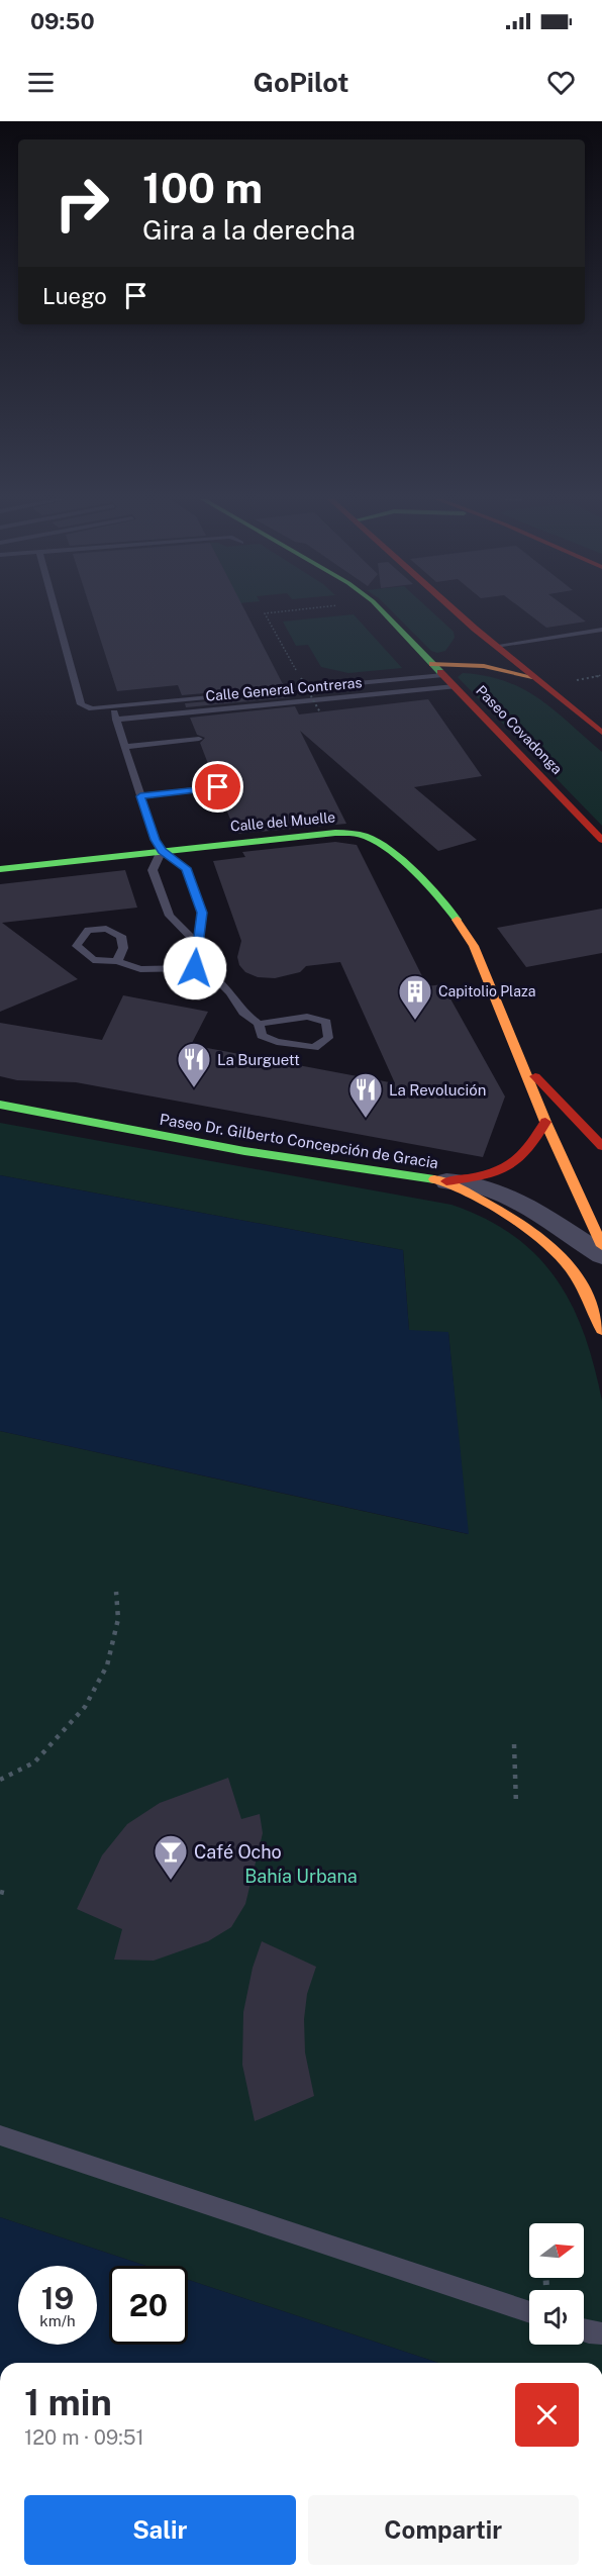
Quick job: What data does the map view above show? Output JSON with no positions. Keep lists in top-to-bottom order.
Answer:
{
  "streets": {
    "main road": ["Paseo Covadonga", "Calle del Muelle", "Paseo Dr. Gilberto Concepción de Gracia"],
    "lane": ["Calle General Contreras"]
  },
  "crossings": [
    ["Calle General Contreras", "Paseo Covadonga"]
  ],
  "parks": ["Bahía Urbana"],
  "places": {
    "building": ["Capitolio Plaza"],
    "restaurant": ["La Burguett", "La Revolución"],
    "bar": ["Café Ocho"]
  },
  "north": "right",
  "page": {
    "status": "09:50",
    "header": "GoPilot",
    "turn": ["100 m", "Gira a la derecha"],
    "then": "Luego",
    "speed": "19 km/h",
    "limit": "20",
    "heading": ["1 min", "120 m · 09:51"],
    "buttons": ["Salir", "Compartir"]
  }
}
